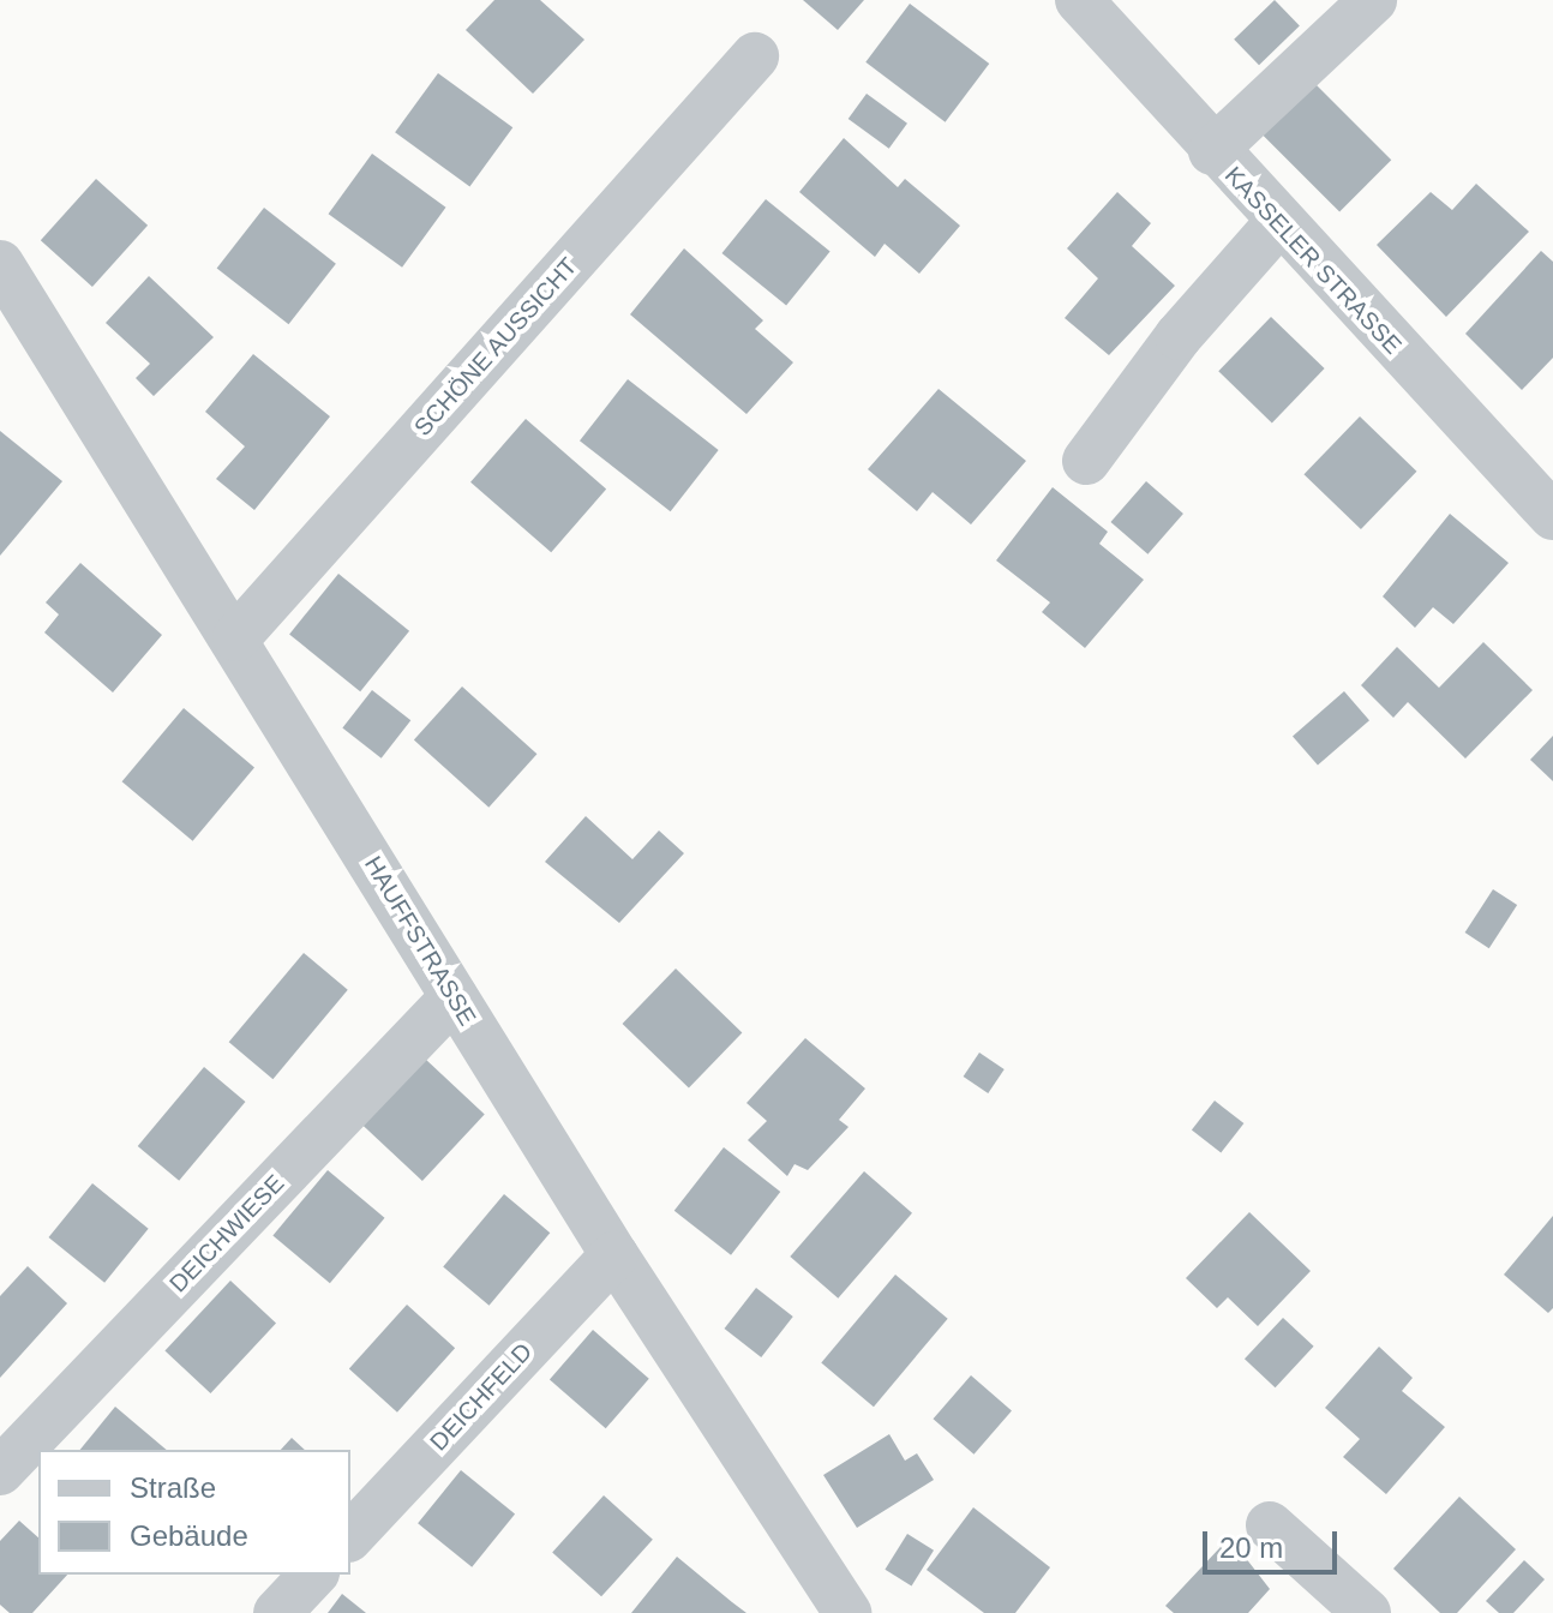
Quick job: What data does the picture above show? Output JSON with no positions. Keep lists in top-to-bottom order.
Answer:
{
  "streets": {
    "street": [
      "KASSELER STRASSE",
      "SCHÖNE AUSSICHT",
      "HAUFFSTRASSE",
      "DEICHWIESE",
      "DEICHFELD"
    ]
  },
  "crossings": [
    ["SCHÖNE AUSSICHT", "HAUFFSTRASSE"],
    ["HAUFFSTRASSE", "DEICHWIESE"],
    ["HAUFFSTRASSE", "DEICHFELD"]
  ],
  "legend": ["Straße", "Gebäude"],
  "scale_bar": "20 m"
}
